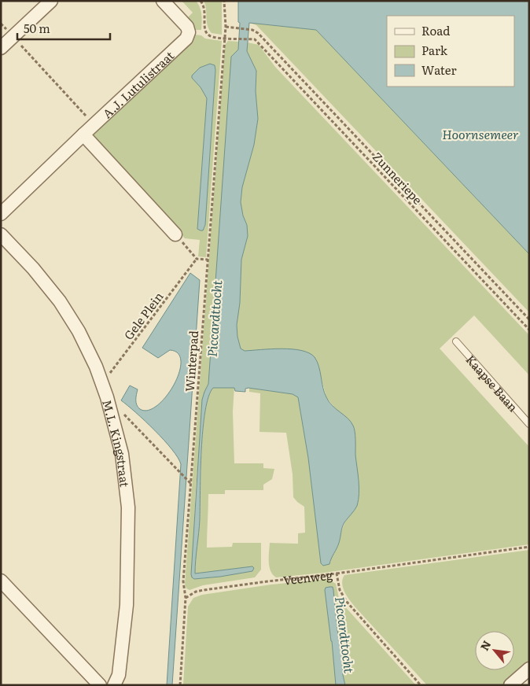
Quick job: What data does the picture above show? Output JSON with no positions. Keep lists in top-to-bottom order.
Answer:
{
  "streets": {
    "street": ["A.J. Lutulistraat", "M.L. Kingstraat"],
    "lane": ["Kaapse Baan"],
    "path": [
      "Zunneriepe",
      "Gele Plein",
      "Winterpad",
      "Veenweg"
    ]
  },
  "crossings": [
    ["Zunneriepe", "Winterpad"],
    ["Gele Plein", "M.L. Kingstraat"],
    ["Winterpad", "Veenweg"]
  ],
  "water": ["Hoornsemeer", "Piccardttocht"],
  "legend": ["Road", "Park", "Water"],
  "scale_bar": "50 m",
  "north": "top left"
}
